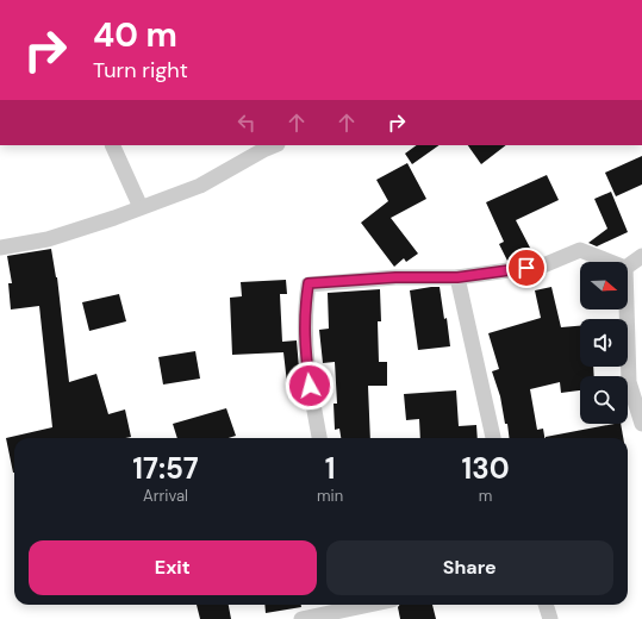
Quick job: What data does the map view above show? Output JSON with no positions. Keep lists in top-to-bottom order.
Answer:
{
  "north": "right",
  "page": {
    "turn": ["40 m", "Turn right"],
    "eta": [
      "17:57",
      "Arrival",
      "1",
      "min",
      "130",
      "m"
    ],
    "buttons": ["Exit", "Share"]
  }
}
